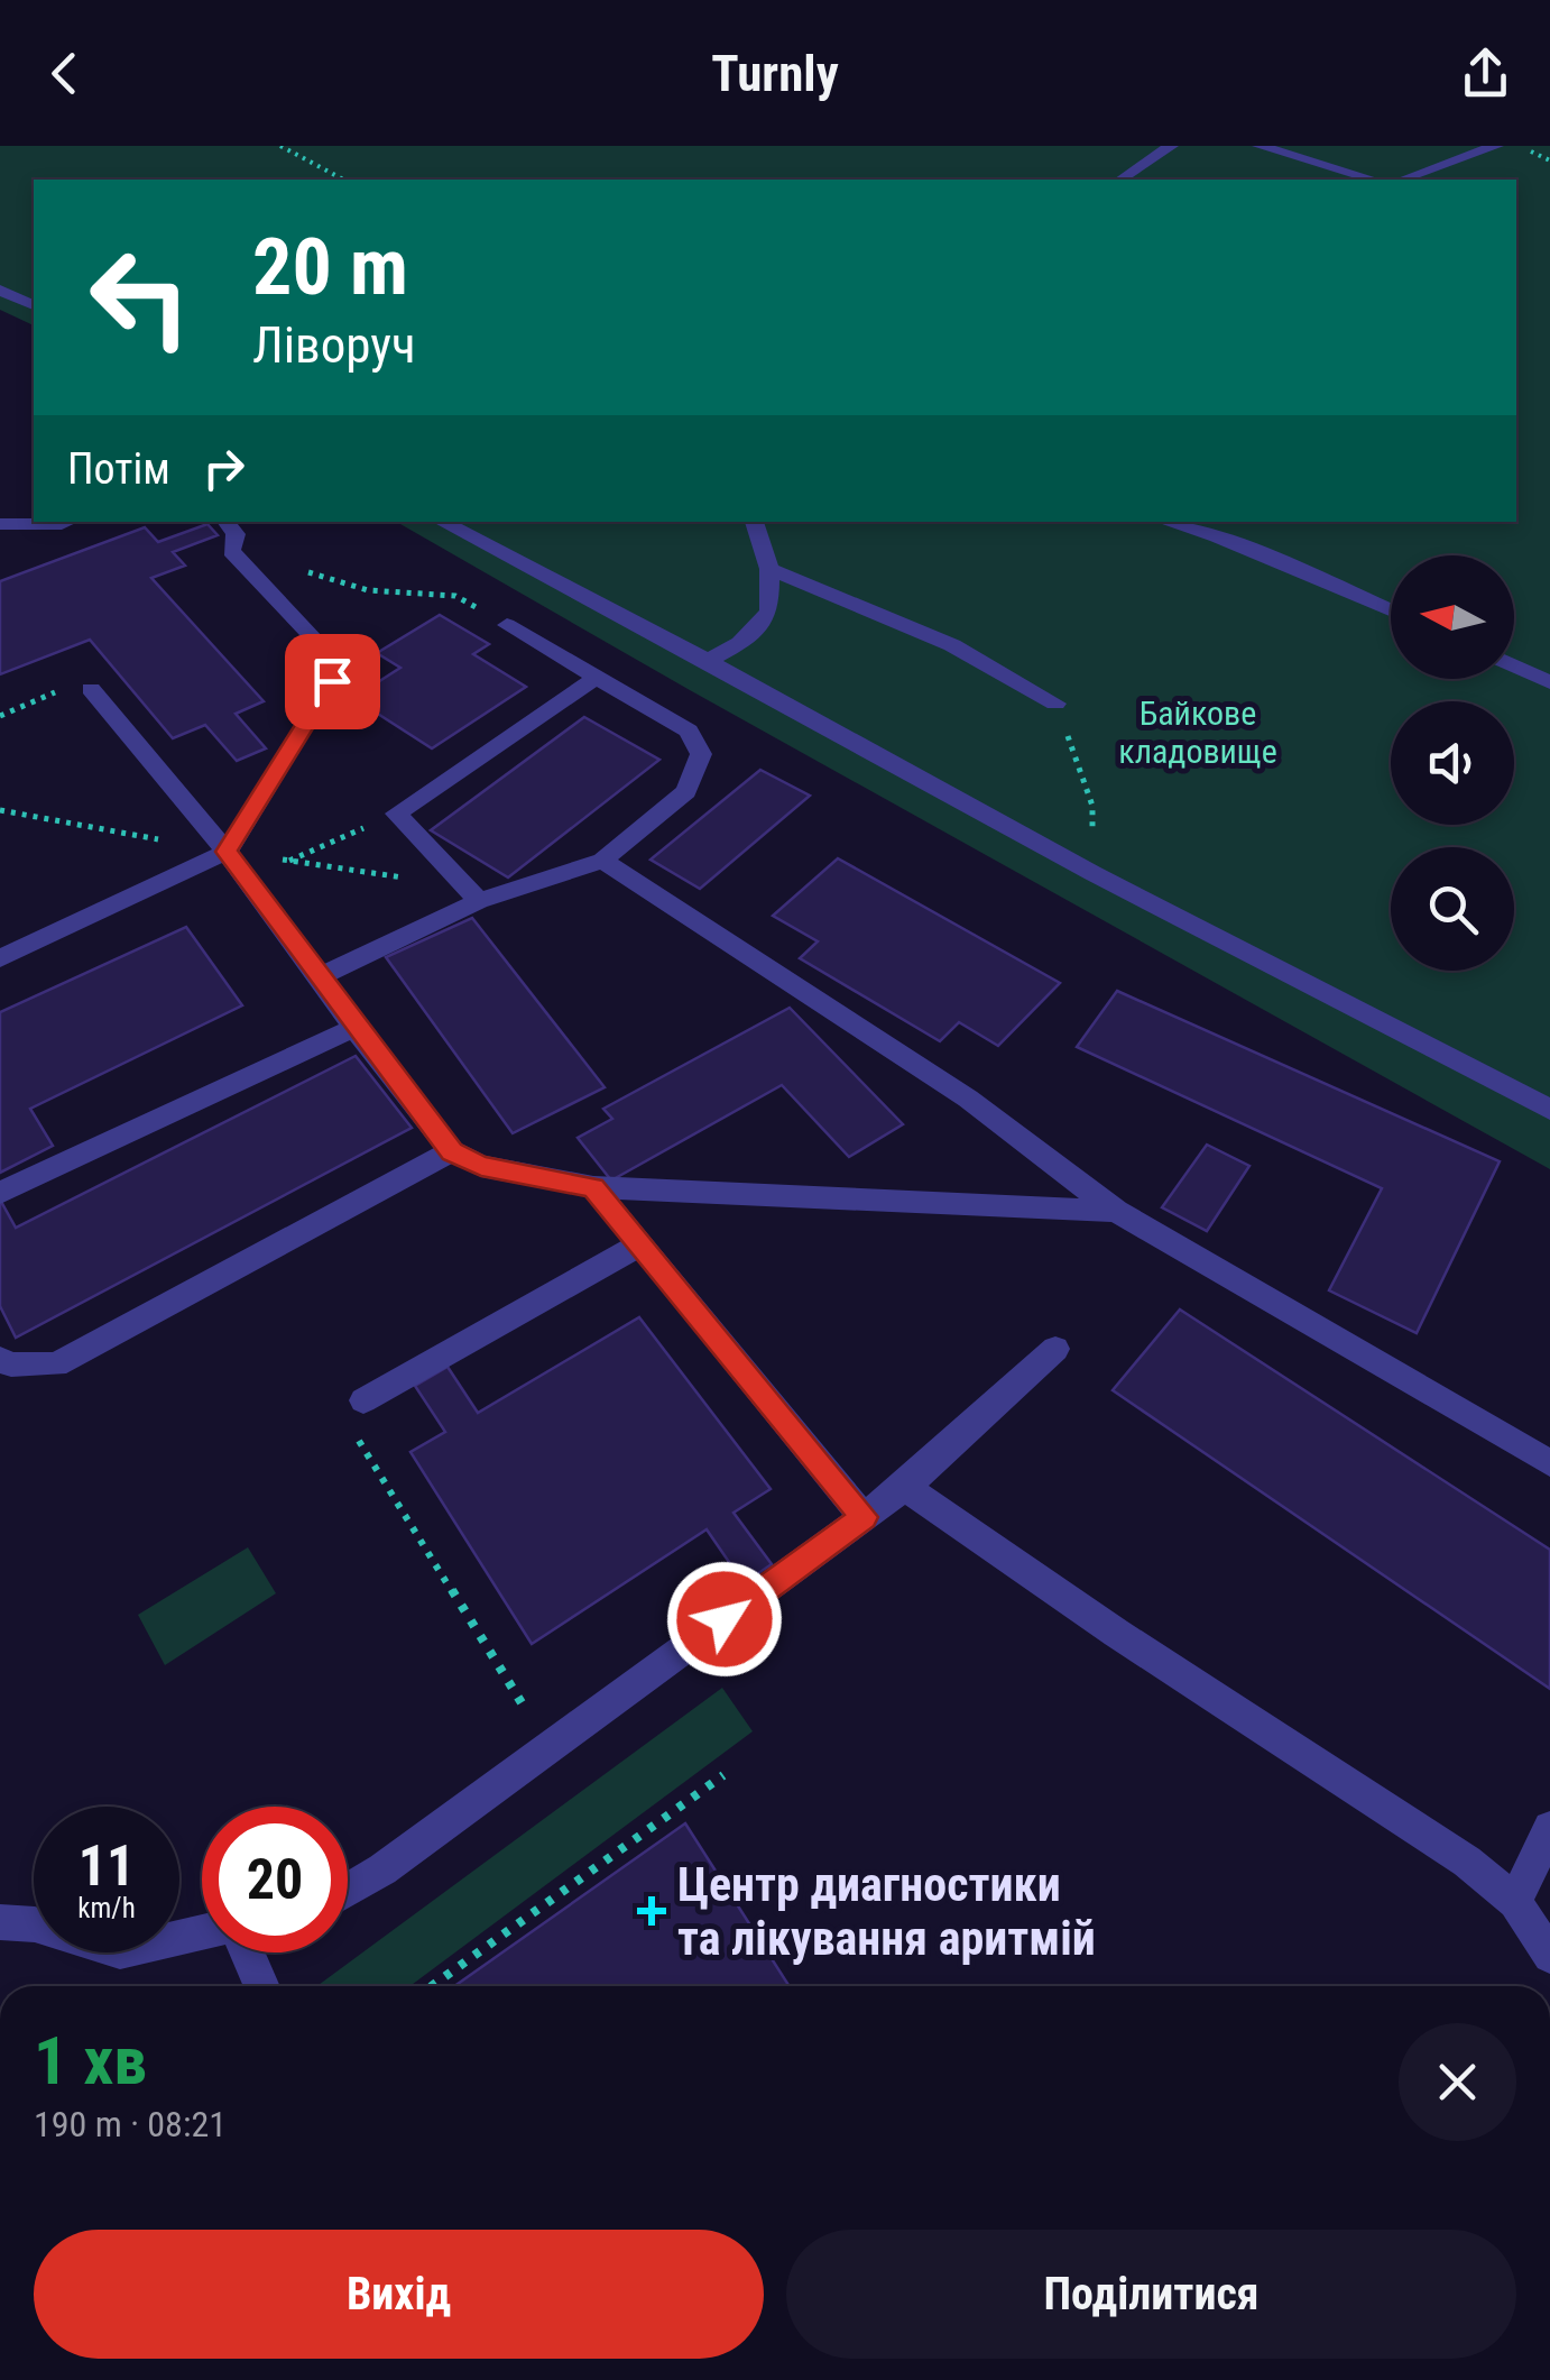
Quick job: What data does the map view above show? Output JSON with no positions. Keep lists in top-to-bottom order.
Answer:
{
  "parks": ["Байкове кладовище"],
  "places": {
    "health": ["Центр диагностики та лікування аритмій"]
  },
  "north": "left",
  "page": {
    "header": "Turnly",
    "turn": ["20 m", "Ліворуч"],
    "then": "Потім",
    "speed": "11 km/h",
    "limit": "20",
    "heading": ["1 хв", "190 m · 08:21"],
    "buttons": ["Вихід", "Поділитися"]
  }
}
